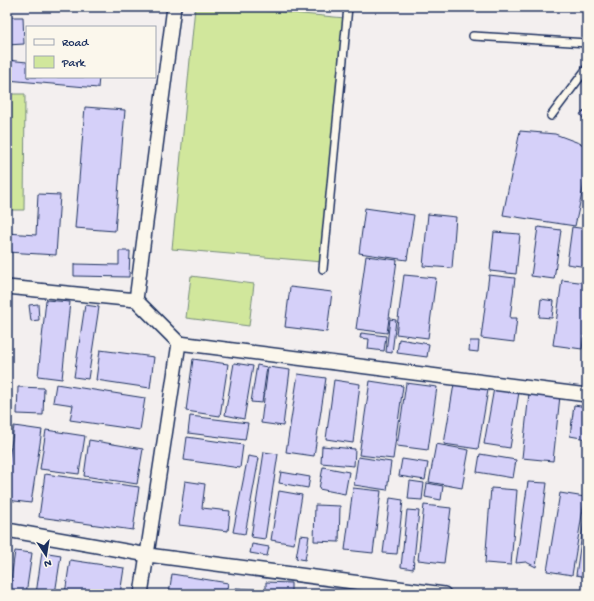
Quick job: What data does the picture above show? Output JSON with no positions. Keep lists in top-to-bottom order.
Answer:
{
  "legend": ["Road", "Park"],
  "north": "bottom"
}
